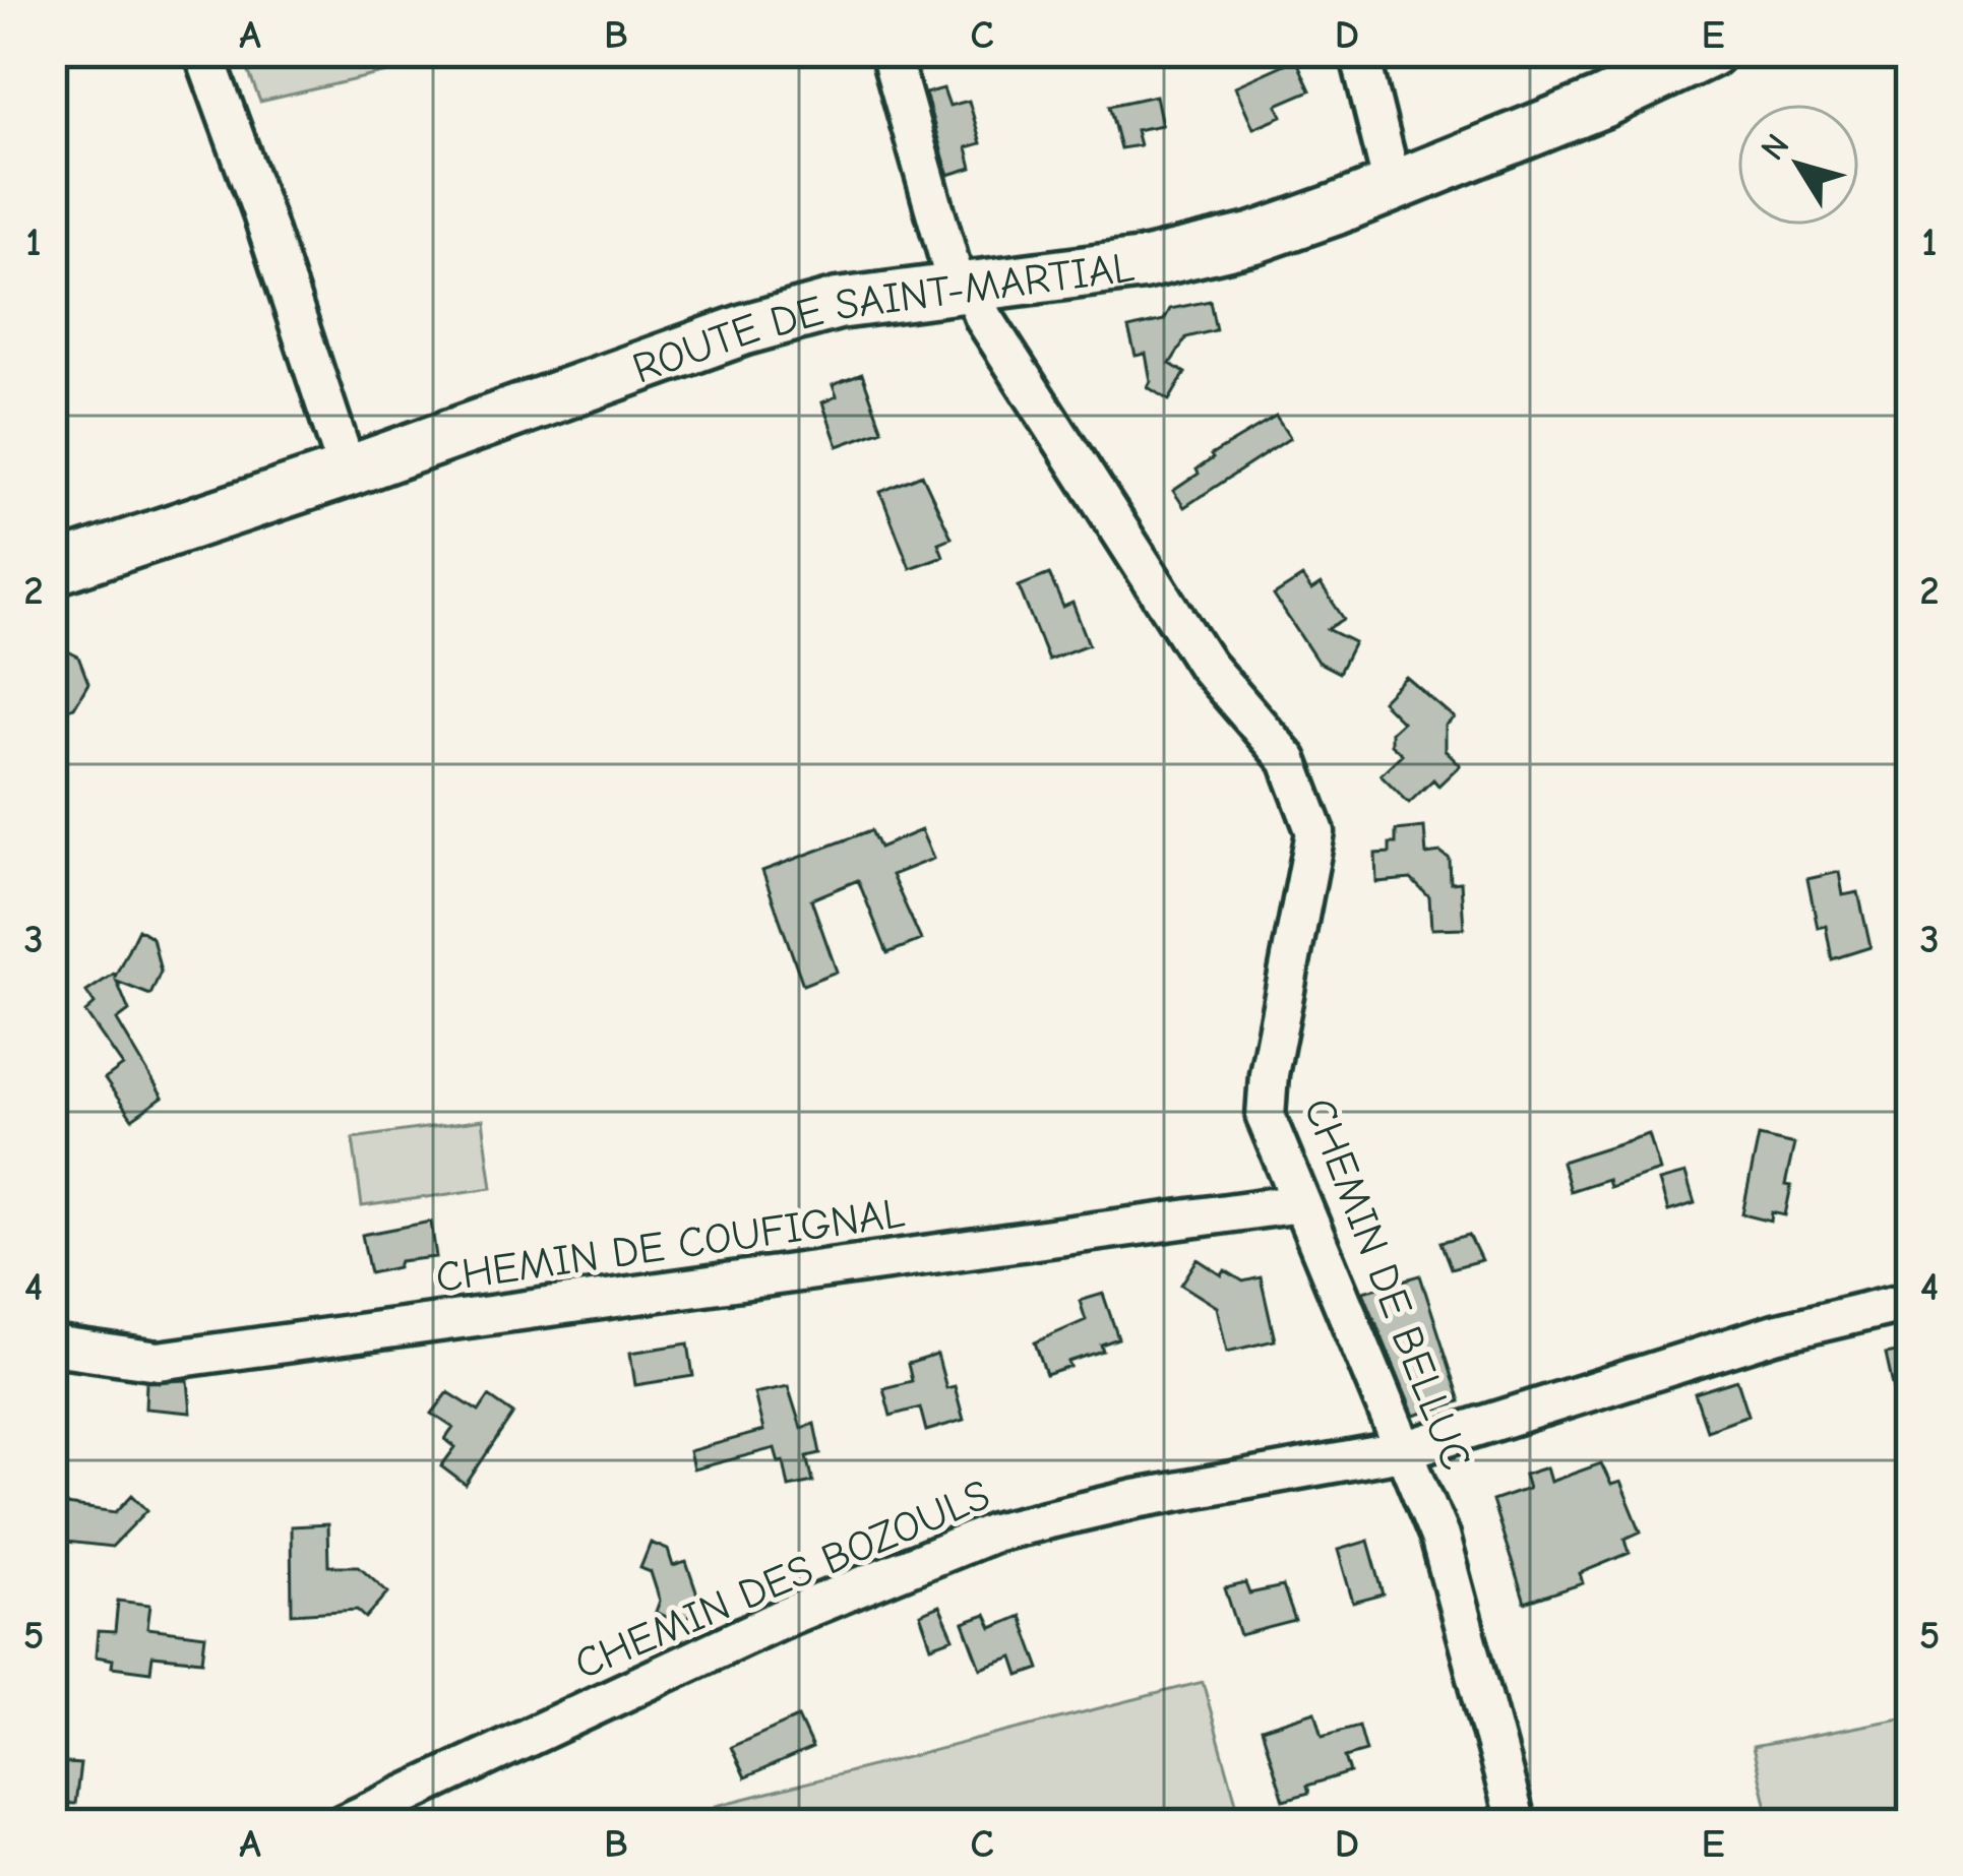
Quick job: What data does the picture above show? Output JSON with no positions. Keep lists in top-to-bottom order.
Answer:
{
  "streets": {
    "main road": ["ROUTE DE SAINT-MARTIAL"],
    "street": ["CHEMIN DE COUFIGNAL", "CHEMIN DE BELLUC", "CHEMIN DES BOZOULS"]
  },
  "crossings": [
    ["ROUTE DE SAINT-MARTIAL", "CHEMIN DE BELLUC"],
    ["CHEMIN DE COUFIGNAL", "CHEMIN DE BELLUC"],
    ["CHEMIN DE BELLUC", "CHEMIN DES BOZOULS"]
  ],
  "north": "top left",
  "grid": {
    "columns": [
      "A",
      "B",
      "C",
      "D",
      "E"
    ],
    "rows": [
      "1",
      "2",
      "3",
      "4",
      "5"
    ]
  }
}
